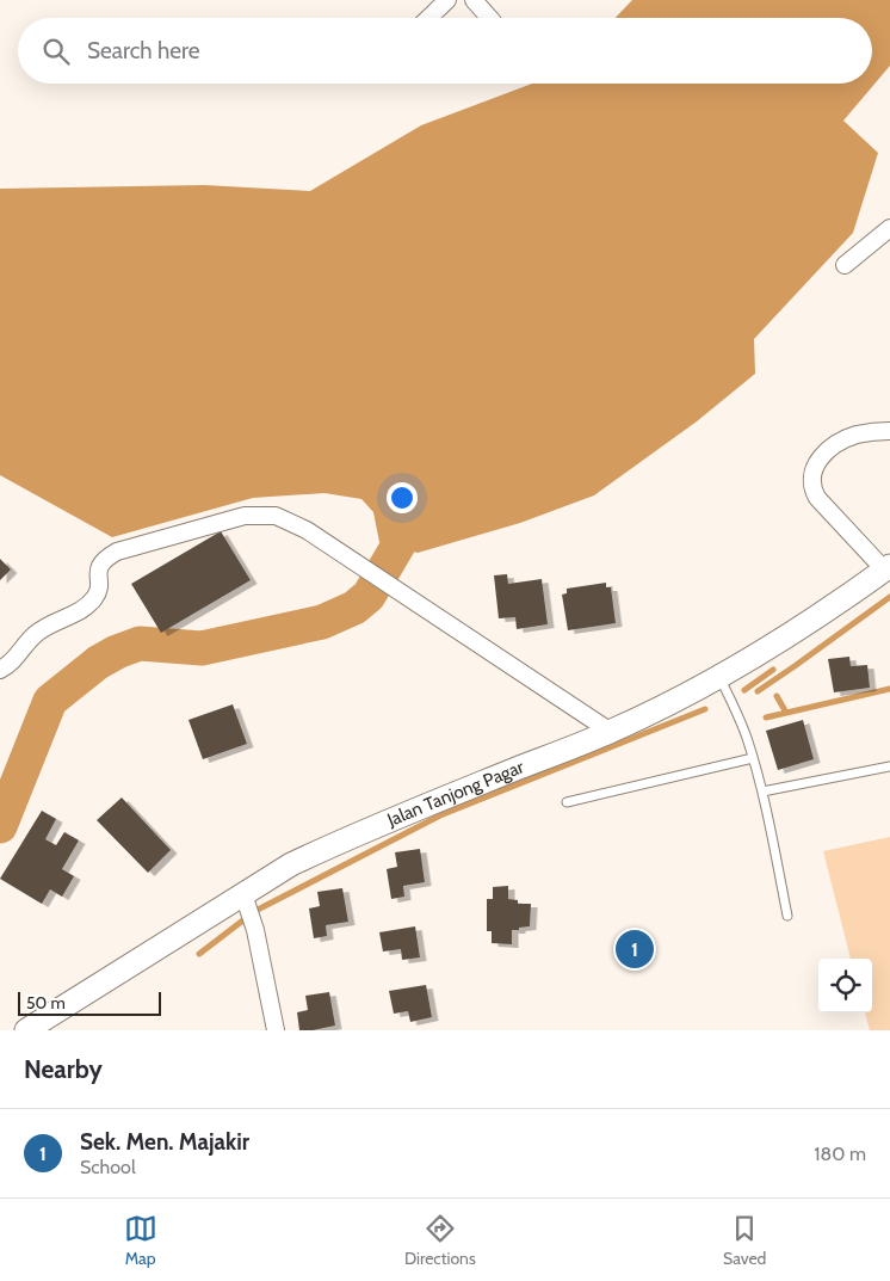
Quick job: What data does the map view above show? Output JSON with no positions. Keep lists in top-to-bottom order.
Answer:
{
  "streets": {
    "main road": ["Jalan Tanjong Pagar"]
  },
  "scale_bar": "50 m",
  "page": {
    "search": "Search here",
    "pins": "1",
    "scale": "50 m",
    "heading": "Nearby",
    "list": [
      {
        "mark": "1",
        "name": "Sek. Men. Majakir",
        "note": "School",
        "value": "180 m"
      }
    ],
    "nav": ["Map", "Directions", "Saved"]
  }
}
